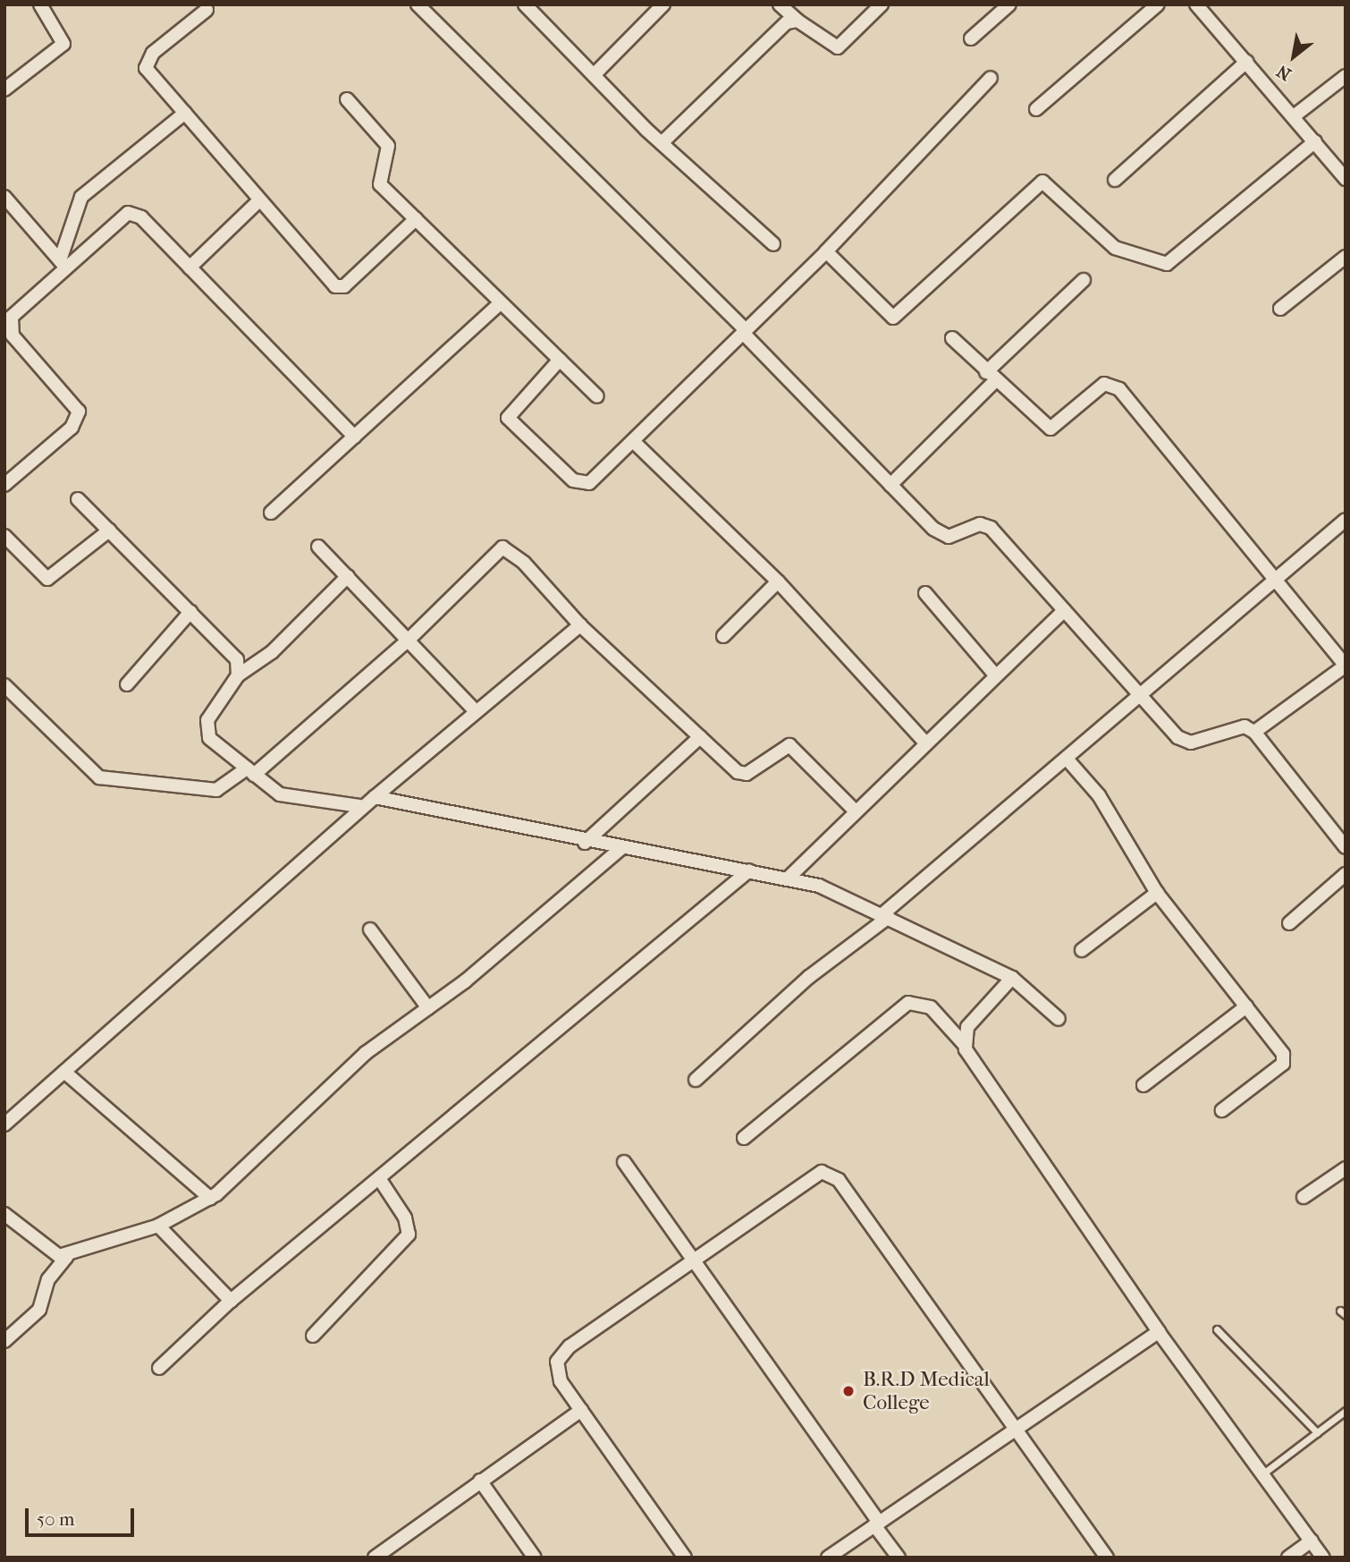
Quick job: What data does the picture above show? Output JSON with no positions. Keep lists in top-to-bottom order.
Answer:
{
  "places": ["B.R.D Medical College"],
  "scale_bar": "50 m",
  "north": "bottom left"
}
